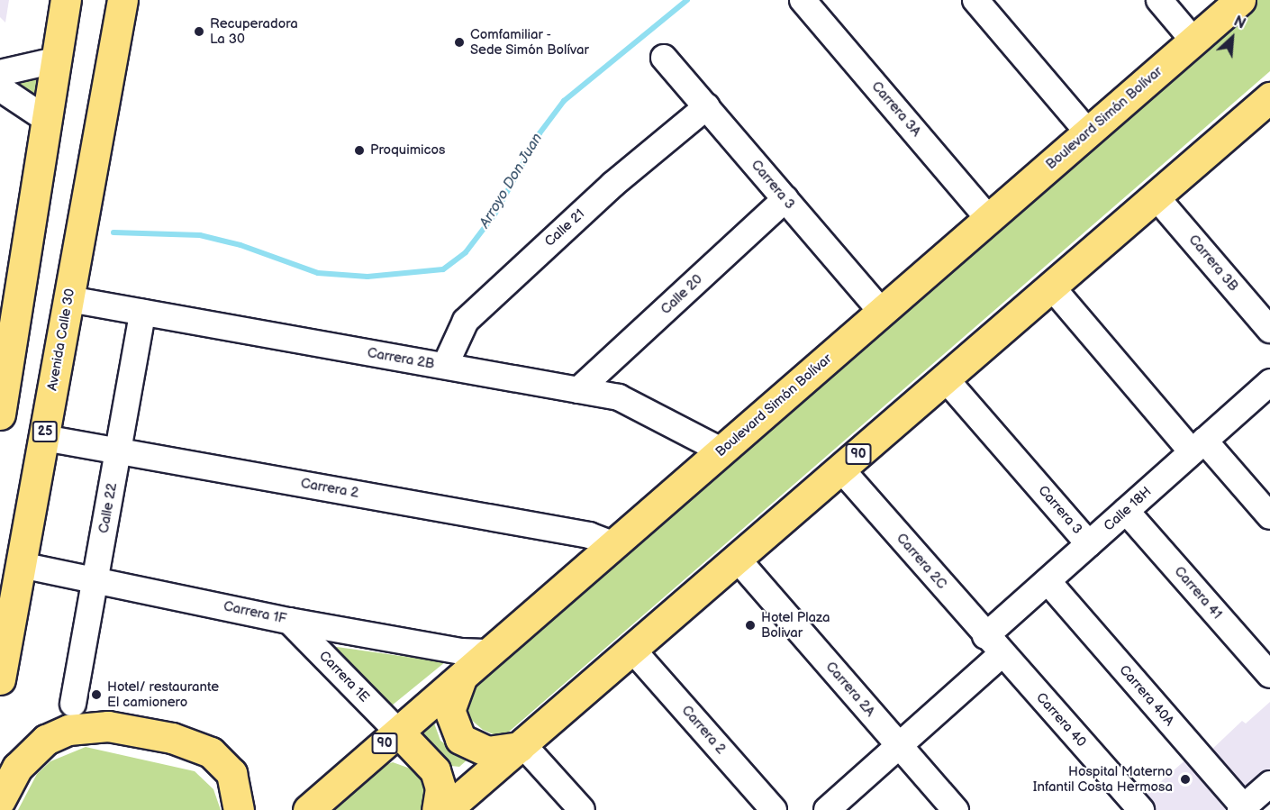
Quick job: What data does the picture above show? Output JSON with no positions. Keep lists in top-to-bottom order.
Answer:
{
  "streets": {
    "highway": [
      "Boulevard Simón Bolívar",
      "Avenida Calle 30",
      "25",
      "90"
    ],
    "street": [
      "Carrera 3A",
      "Carrera 3",
      "Calle 21",
      "Carrera 3B",
      "Calle 20",
      "Carrera 2B",
      "Carrera 2",
      "Calle 22",
      "Calle 18H",
      "Carrera 2C",
      "Carrera 41",
      "Carrera 1F",
      "Carrera 1E",
      "Carrera 2A",
      "Carrera 40A",
      "Carrera 40"
    ]
  },
  "crossings": [
    ["Carrera 3A", "Boulevard Simón Bolívar"],
    ["Boulevard Simón Bolívar", "Carrera 3"],
    ["Boulevard Simón Bolívar", "Carrera 2B"],
    ["Boulevard Simón Bolívar", "Carrera 2"],
    ["Boulevard Simón Bolívar", "Carrera 1F"],
    ["Boulevard Simón Bolívar", "Carrera 1E"],
    ["Carrera 3", "Calle 21"],
    ["Carrera 3", "Calle 20"],
    ["Carrera 3", "90"],
    ["Carrera 3", "Calle 18H"],
    ["Calle 21", "Carrera 2B"],
    ["Carrera 3B", "90"],
    ["Calle 20", "Carrera 2B"],
    ["Avenida Calle 30", "Carrera 2B"],
    ["Avenida Calle 30", "Carrera 2"],
    ["Avenida Calle 30", "Carrera 1F"],
    ["Carrera 2B", "Calle 22"],
    ["90", "Carrera 2"],
    ["90", "Carrera 2C"],
    ["90", "Carrera 2A"],
    ["Carrera 2", "Calle 22"],
    ["Calle 22", "Carrera 1F"],
    ["Calle 18H", "Carrera 2C"],
    ["Calle 18H", "Carrera 41"],
    ["Calle 18H", "Carrera 2A"],
    ["Calle 18H", "Carrera 40A"],
    ["Calle 18H", "Carrera 40"],
    ["Carrera 2C", "Carrera 40"],
    ["Carrera 1F", "Carrera 1E"]
  ],
  "water": ["Arroyo Don Juan"],
  "places": [
    "Recuperadora La 30",
    "Comfamiliar - Sede Simón Bolívar",
    "Proquimicos",
    "Hotel Plaza Bolivar",
    "Hotel/ restaurante El camionero",
    "Hospital Materno Infantil Costa Hermosa"
  ],
  "north": "top right"
}
